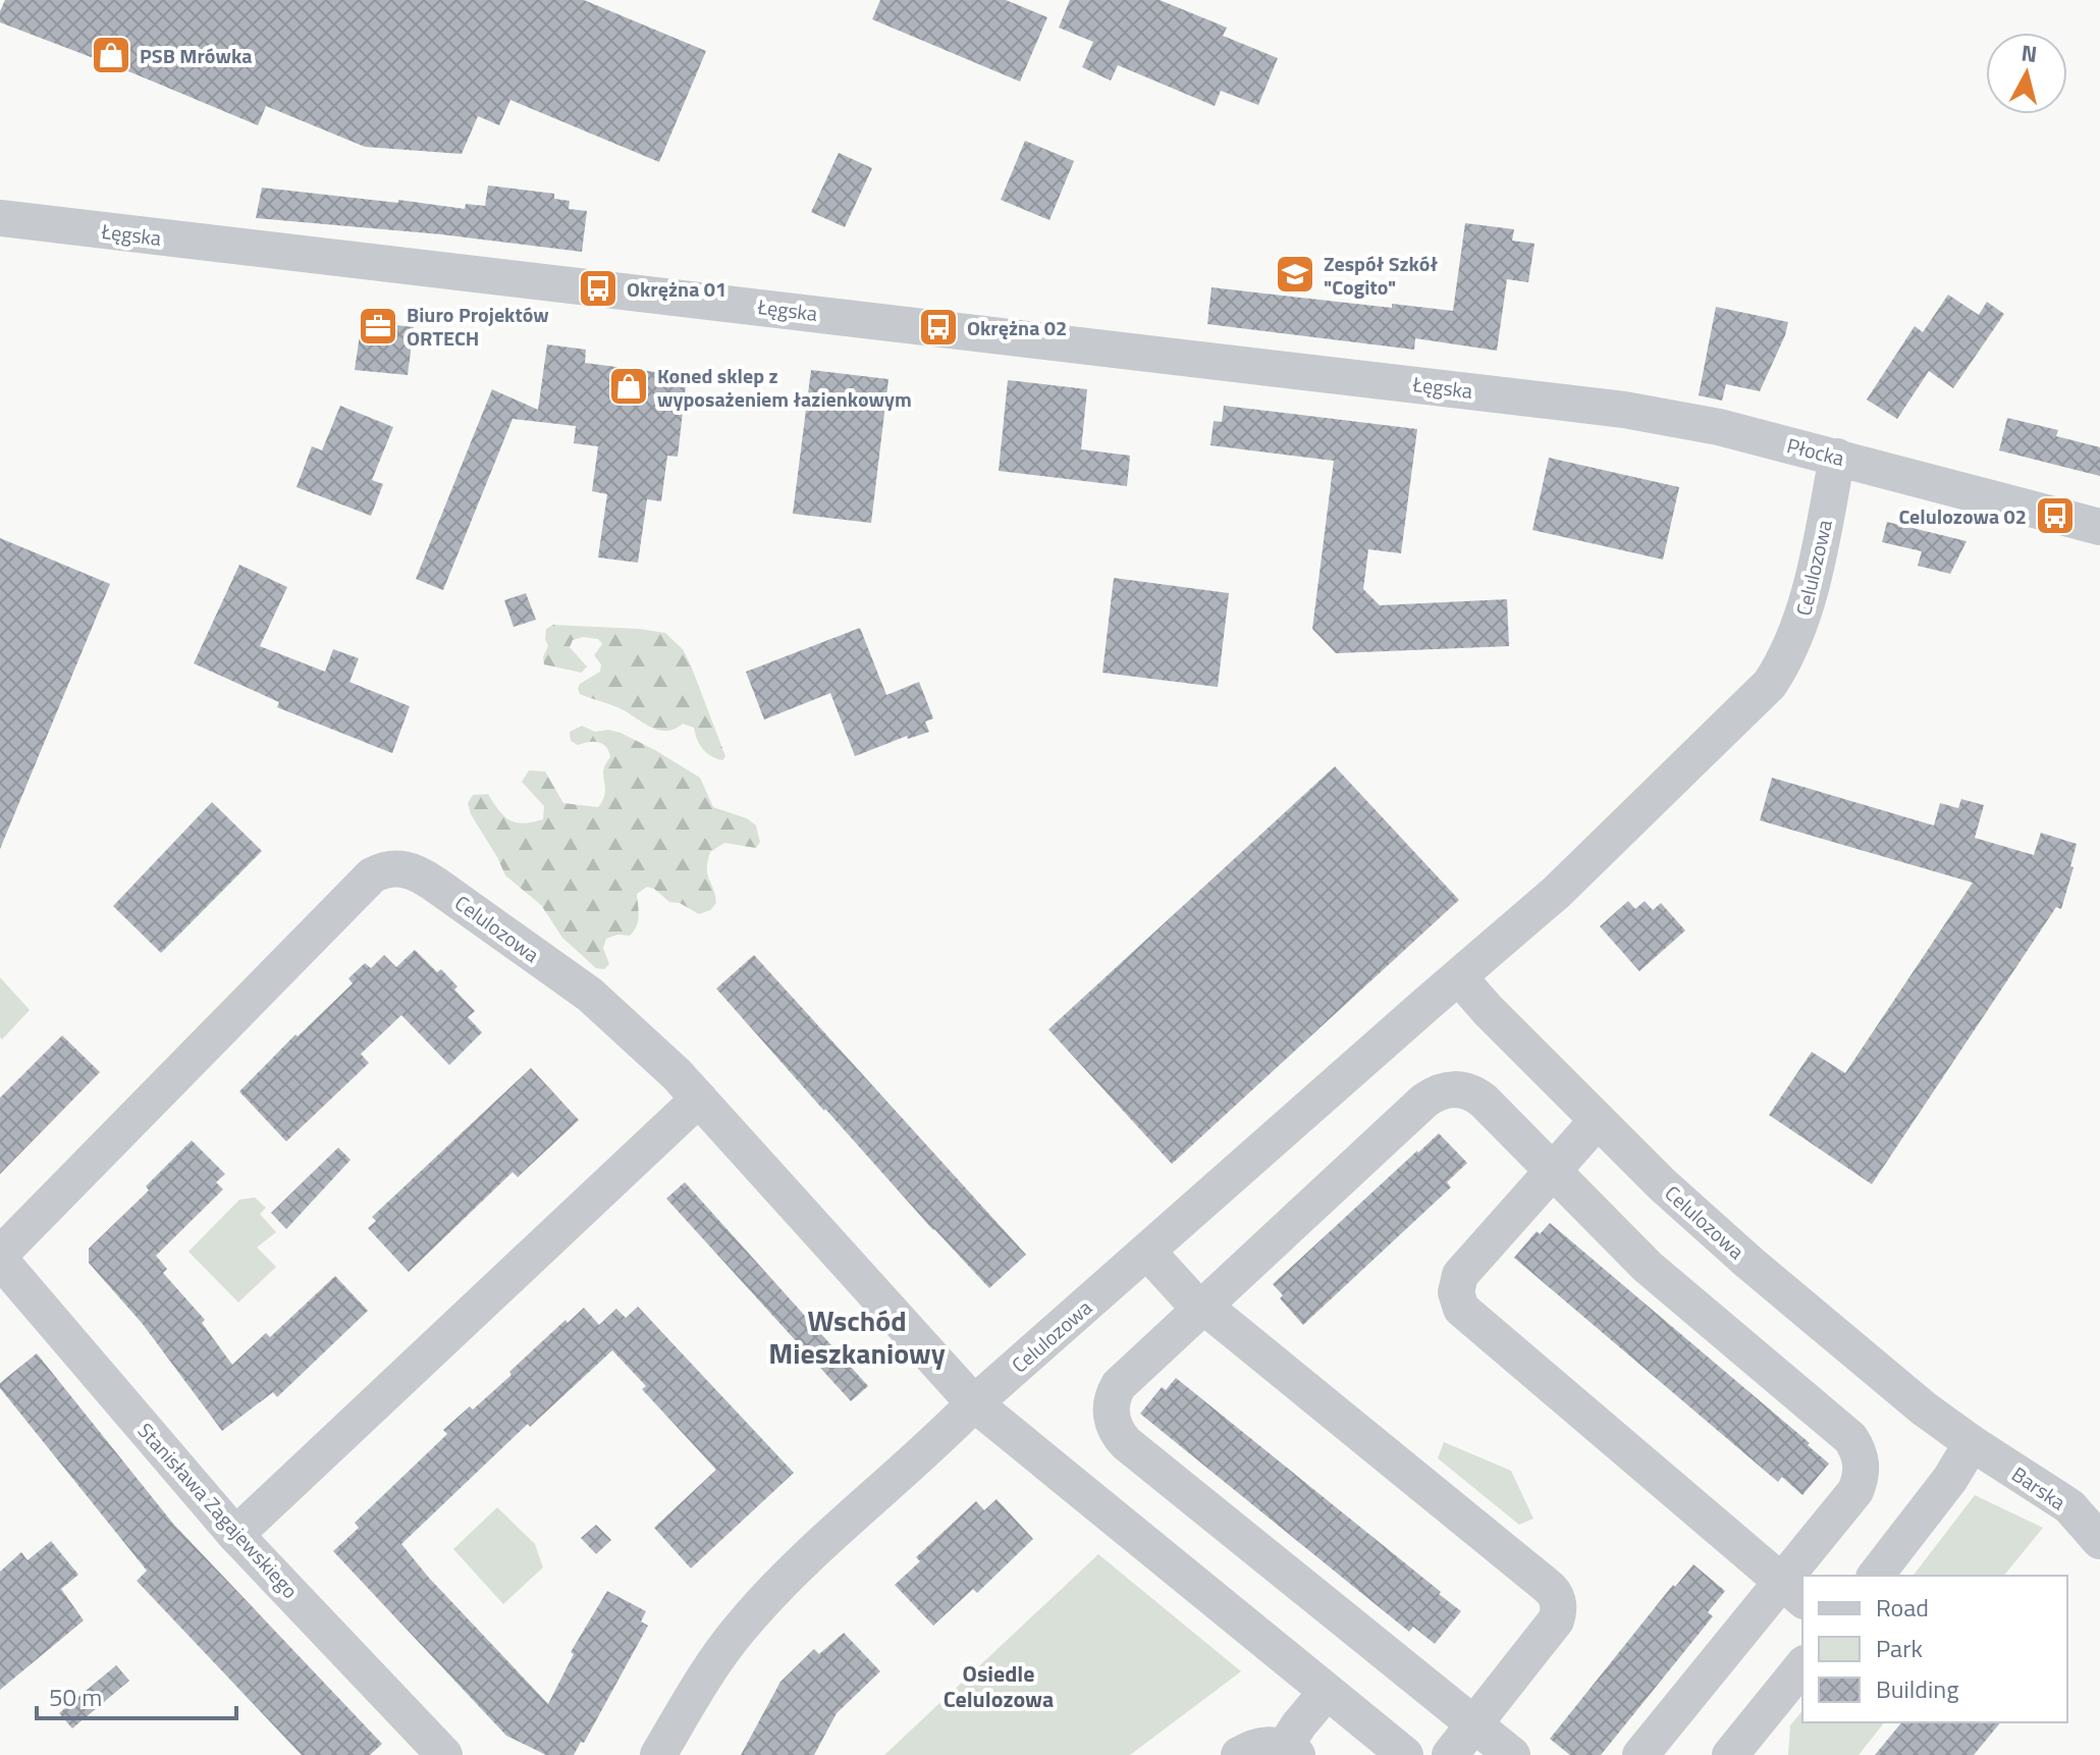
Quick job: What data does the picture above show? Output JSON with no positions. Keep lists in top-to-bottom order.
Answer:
{
  "streets": {
    "street": [
      "Łęgska",
      "Płocka",
      "Celulozowa",
      "Barska",
      "Stanisława Zagajewskiego"
    ]
  },
  "crossings": [
    ["Łęgska", "Płocka"],
    ["Płocka", "Celulozowa"],
    ["Celulozowa", "Barska"],
    ["Celulozowa", "Stanisława Zagajewskiego"]
  ],
  "districts": ["Wschód Mieszkaniowy", "Osiedle Celulozowa"],
  "places": {
    "shop": ["PSB Mrówka", "Koned sklep z wyposażeniem łazienkowym"],
    "school or university": ["Zespół Szkół \"Cogito\""],
    "bus stop": ["Okrężna 01", "Okrężna 02", "Celulozowa 02"],
    "office": ["Biuro Projektów ORTECH"]
  },
  "legend": ["Road", "Park", "Building"],
  "scale_bar": "50 m",
  "north": "top"
}
